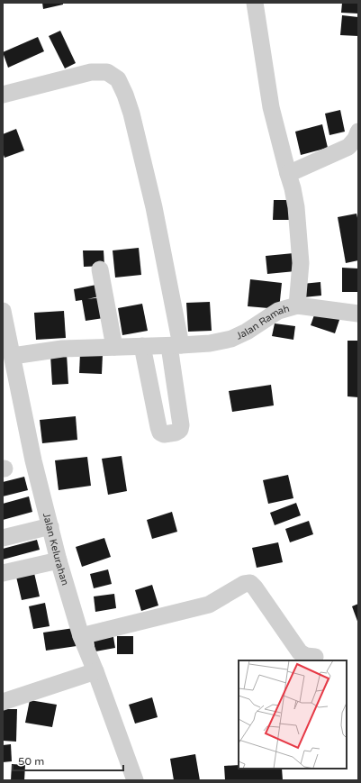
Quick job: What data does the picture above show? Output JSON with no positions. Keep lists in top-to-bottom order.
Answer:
{
  "streets": {
    "street": ["Jalan Ramah", "Jalan Kelurahan"]
  },
  "crossings": [
    ["Jalan Ramah", "Jalan Kelurahan"]
  ],
  "scale_bar": "50 m"
}
